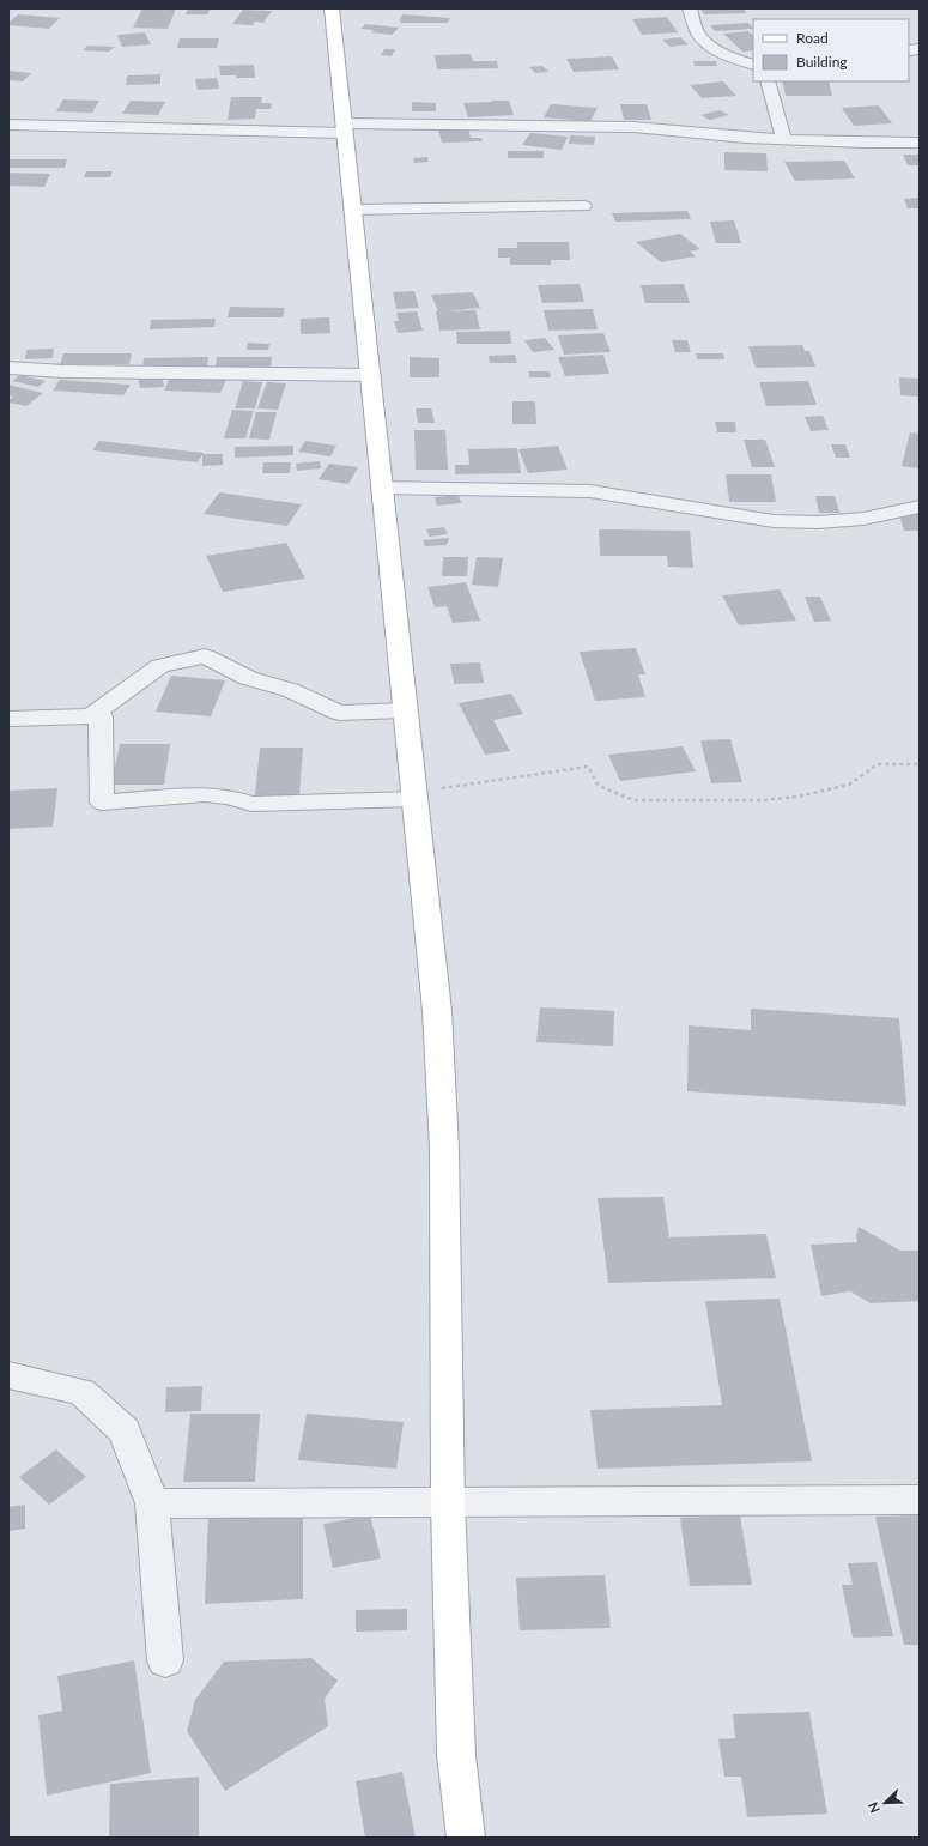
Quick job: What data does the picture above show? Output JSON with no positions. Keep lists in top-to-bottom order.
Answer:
{
  "legend": ["Road", "Building"],
  "north": "bottom left"
}
